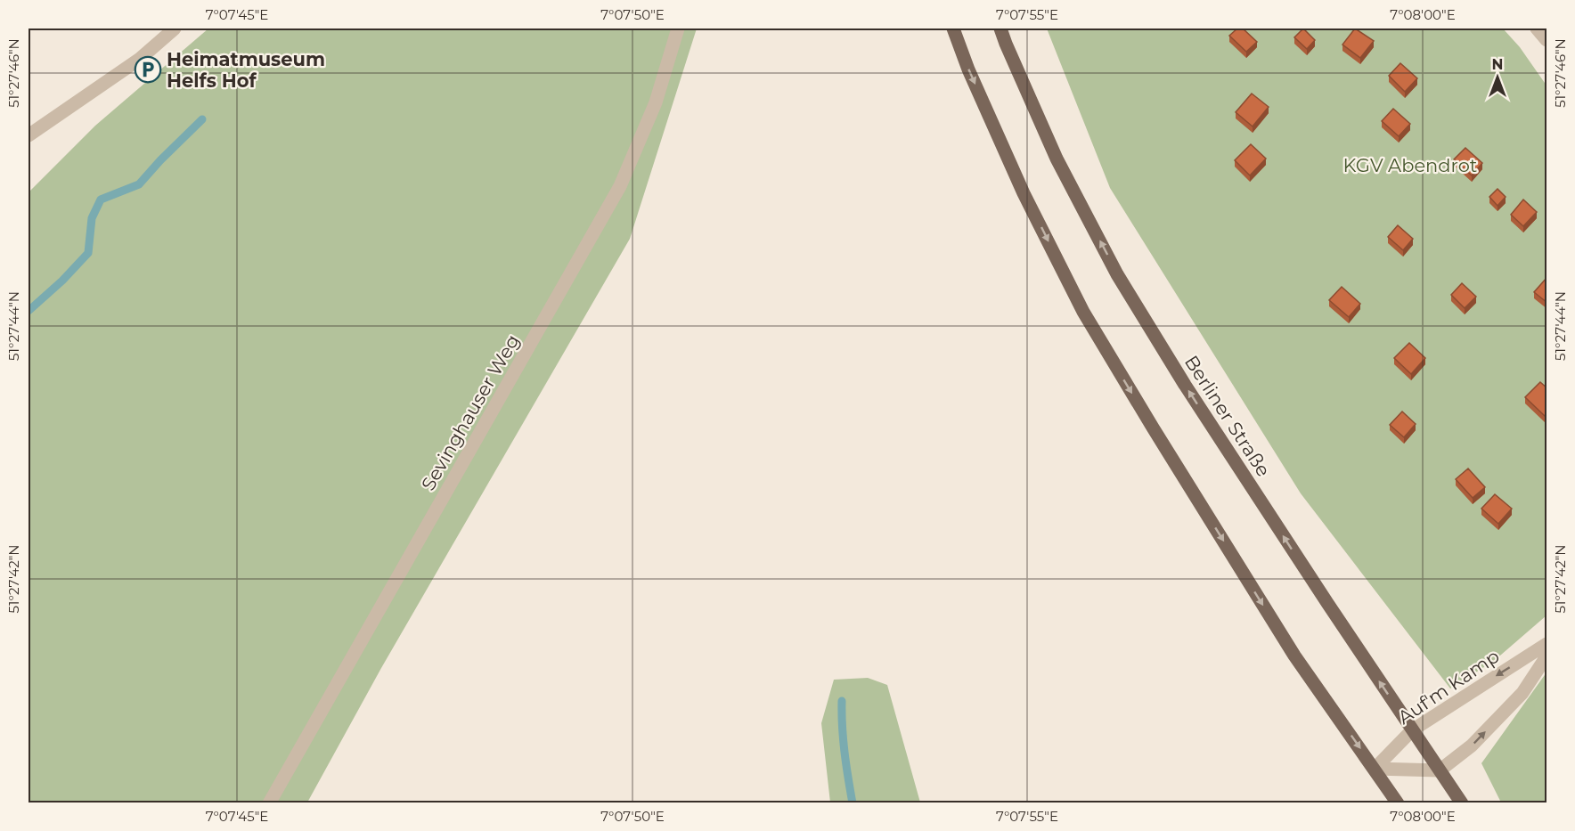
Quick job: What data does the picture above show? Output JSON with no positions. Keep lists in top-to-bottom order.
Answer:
{
  "streets": {
    "main road": ["Berliner Straße"],
    "street": ["Sevinghauser Weg", "Auf'm Kamp"]
  },
  "crossings": [
    ["Berliner Straße", "Auf'm Kamp"]
  ],
  "parks": ["KGV Abendrot"],
  "places": {
    "parking": ["Heimatmuseum Helfs Hof"]
  },
  "north": "top",
  "coordinates": [
    "7°07'45\"E",
    "7°07'50\"E",
    "7°07'55\"E",
    "7°08'00\"E",
    "51°27'46\"N",
    "51°27'44\"N",
    "51°27'42\"N"
  ]
}
